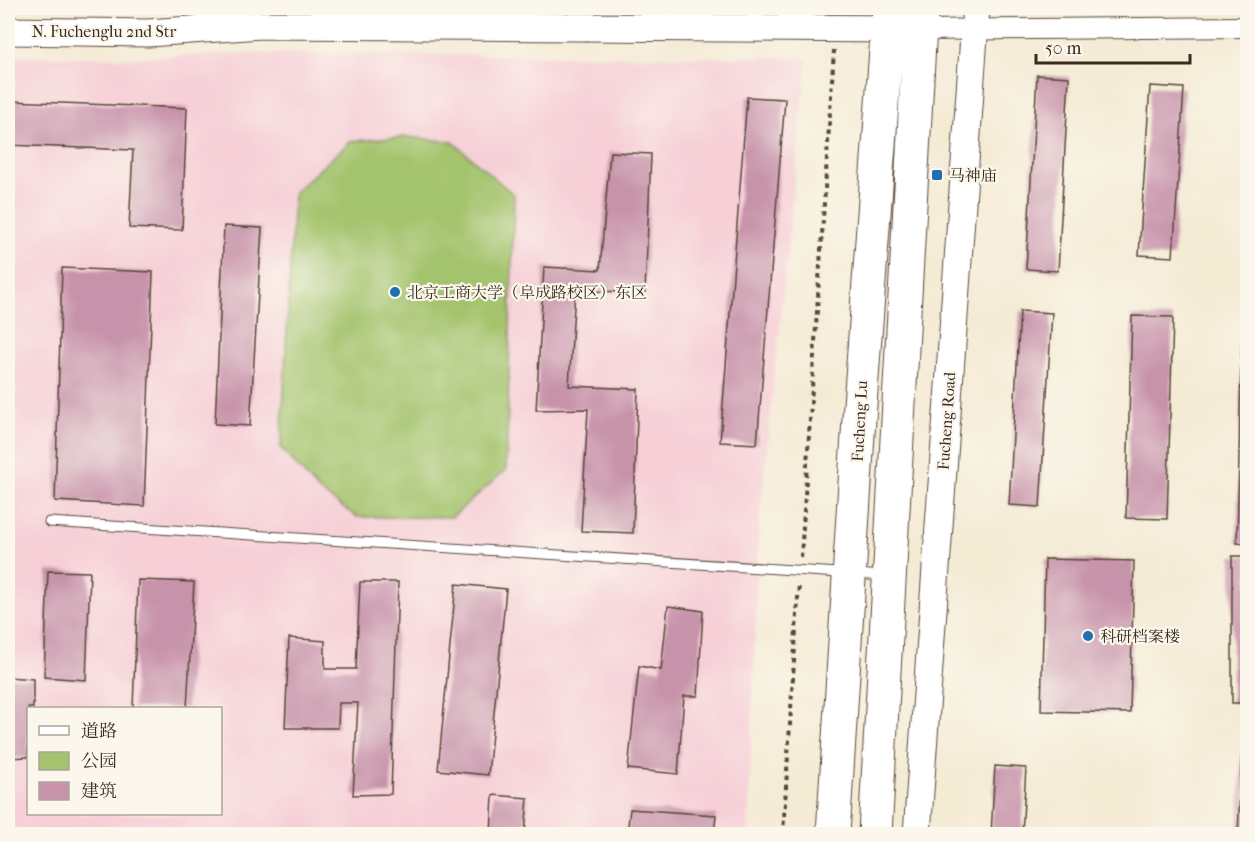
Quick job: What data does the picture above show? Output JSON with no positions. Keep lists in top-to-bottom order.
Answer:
{
  "streets": {
    "highway": ["Fucheng Lu"],
    "street": ["N. Fuchenglu 2nd Str", "Fucheng Road"]
  },
  "crossings": [
    ["N. Fuchenglu 2nd Str", "Fucheng Lu"]
  ],
  "places": {
    "transit": ["马神庙"],
    "other": ["北京工商大学（阜成路校区）东区", "科研档案楼"]
  },
  "legend": ["道路", "公园", "建筑"],
  "scale_bar": "50 m"
}
